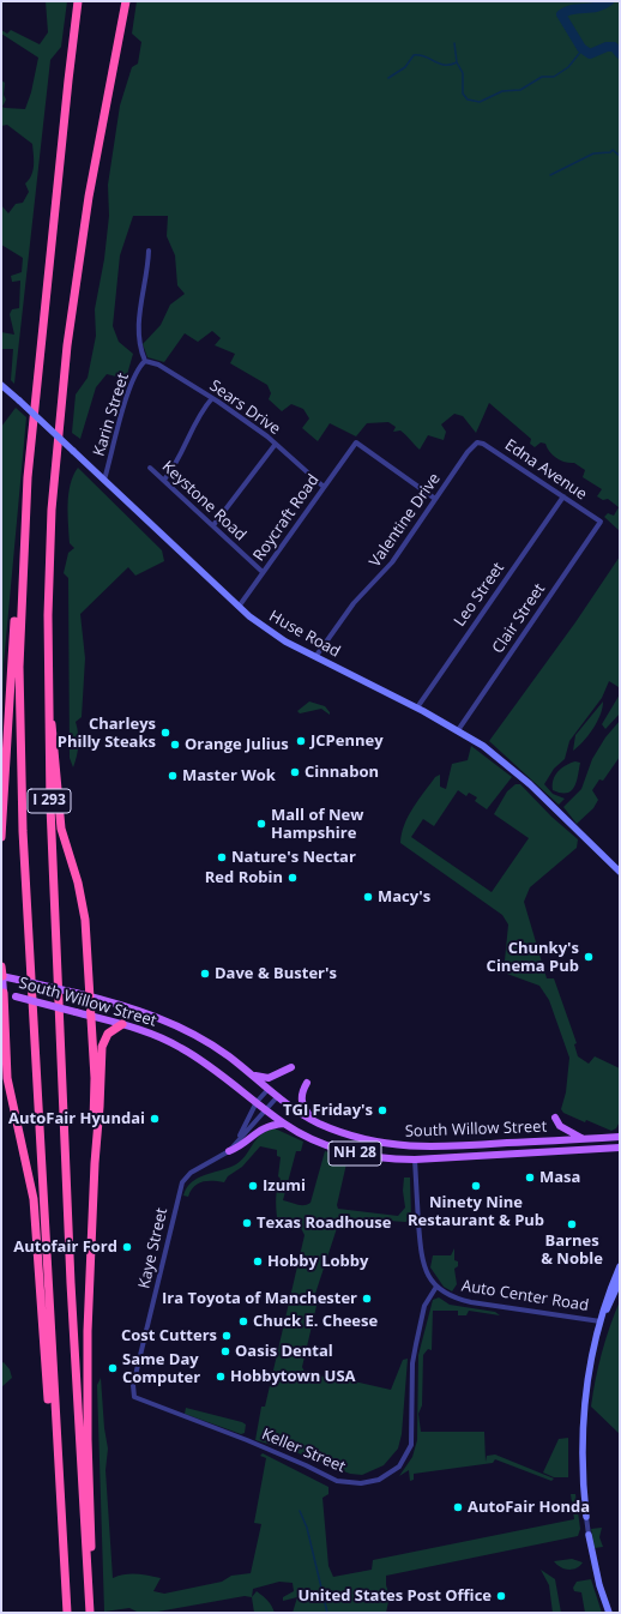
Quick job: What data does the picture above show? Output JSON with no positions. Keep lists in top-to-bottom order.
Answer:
{
  "streets": {
    "highway": ["I 293"],
    "main road": ["South Willow Street", "NH 28"],
    "street": [
      "Sears Drive",
      "Karin Street",
      "Edna Avenue",
      "Keystone Road",
      "Roycraft Road",
      "Valentine Drive",
      "Leo Street",
      "Clair Street",
      "Huse Road",
      "Kaye Street",
      "Auto Center Road",
      "Keller Street"
    ]
  },
  "crossings": [
    ["Sears Drive", "Karin Street"],
    ["Sears Drive", "Roycraft Road"],
    ["Karin Street", "Huse Road"],
    ["Edna Avenue", "Valentine Drive"],
    ["Edna Avenue", "Leo Street"],
    ["Edna Avenue", "Clair Street"],
    ["Keystone Road", "Roycraft Road"],
    ["Roycraft Road", "Valentine Drive"],
    ["Roycraft Road", "Huse Road"],
    ["Valentine Drive", "Huse Road"],
    ["Leo Street", "Huse Road"],
    ["Clair Street", "Huse Road"],
    ["South Willow Street", "Kaye Street"],
    ["South Willow Street", "Auto Center Road"],
    ["Kaye Street", "Keller Street"],
    ["Auto Center Road", "Keller Street"]
  ],
  "places": [
    "Charleys Philly Steaks",
    "JCPenney",
    "Orange Julius",
    "Cinnabon",
    "Master Wok",
    "Mall of New Hampshire",
    "Nature's Nectar",
    "Red Robin",
    "Macy's",
    "Chunky's Cinema Pub",
    "Dave & Buster's",
    "TGI Friday's",
    "AutoFair Hyundai",
    "Masa",
    "Izumi",
    "Ninety Nine Restaurant & Pub",
    "Texas Roadhouse",
    "Barnes & Noble",
    "Autofair Ford",
    "Hobby Lobby",
    "Ira Toyota of Manchester",
    "Chuck E. Cheese",
    "Cost Cutters",
    "Oasis Dental",
    "Same Day Computer",
    "Hobbytown USA",
    "AutoFair Honda",
    "United States Post Office"
  ]
}
